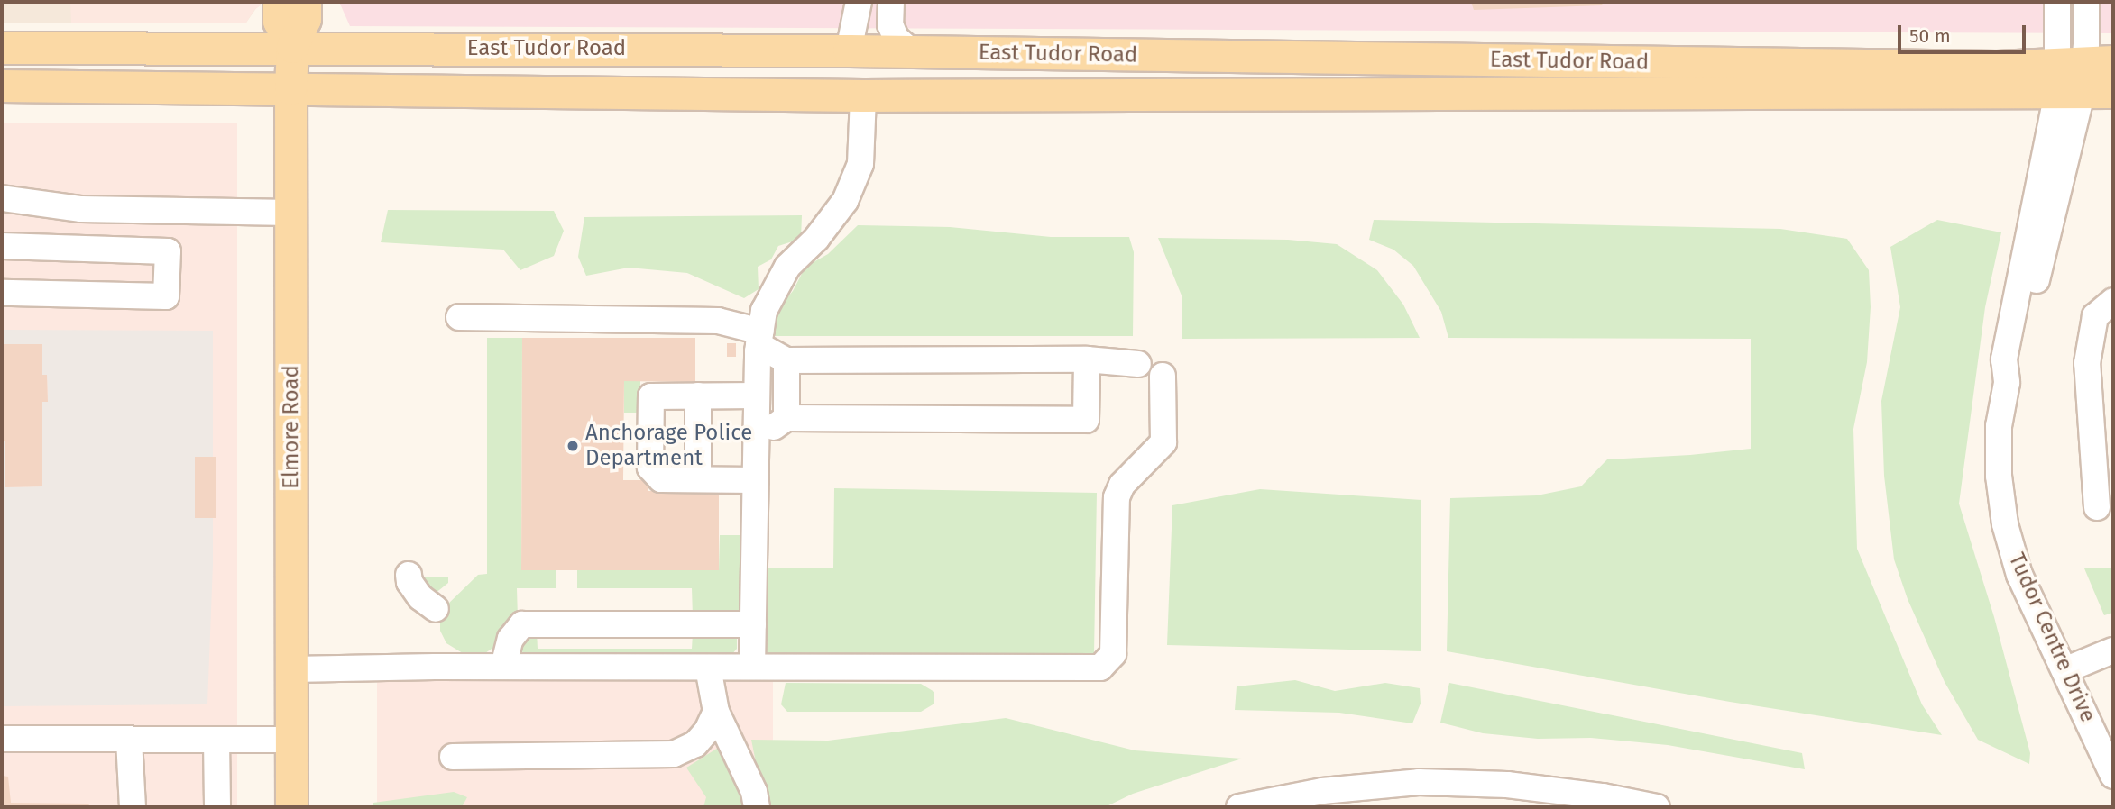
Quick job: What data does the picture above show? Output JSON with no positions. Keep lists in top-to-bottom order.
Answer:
{
  "streets": {
    "main road": ["East Tudor Road", "Elmore Road"],
    "street": ["Tudor Centre Drive"]
  },
  "crossings": [
    ["East Tudor Road", "Elmore Road"],
    ["East Tudor Road", "Tudor Centre Drive"]
  ],
  "places": ["Anchorage Police Department"],
  "scale_bar": "50 m"
}
